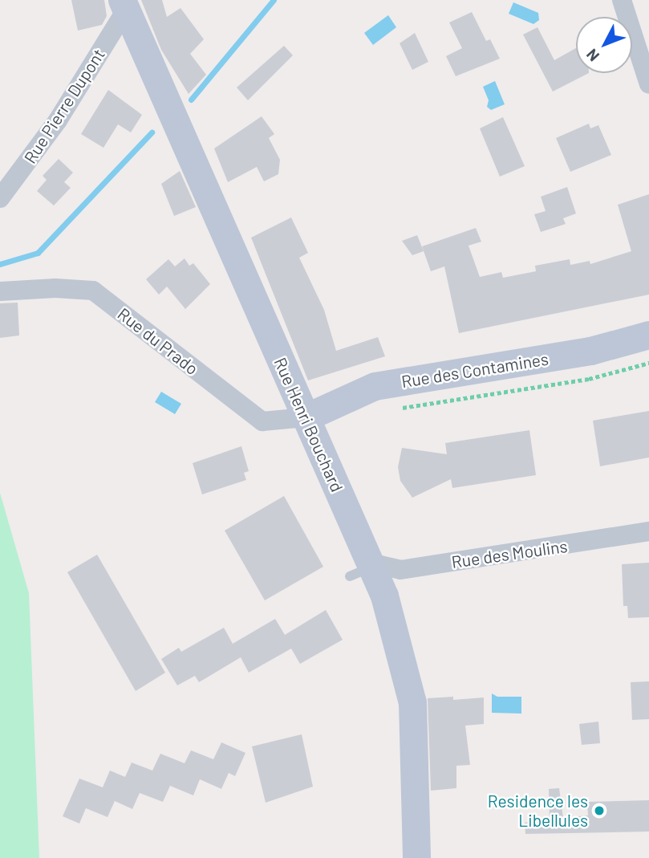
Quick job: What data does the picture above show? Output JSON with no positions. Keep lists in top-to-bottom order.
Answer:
{
  "streets": {
    "street": [
      "Rue Pierre Dupont",
      "Rue du Prado",
      "Rue des Contamines",
      "Rue Henri Bouchard",
      "Rue des Moulins"
    ]
  },
  "crossings": [
    ["Rue Pierre Dupont", "Rue Henri Bouchard"],
    ["Rue du Prado", "Rue des Contamines"],
    ["Rue du Prado", "Rue Henri Bouchard"],
    ["Rue des Contamines", "Rue Henri Bouchard"],
    ["Rue Henri Bouchard", "Rue des Moulins"]
  ],
  "places": ["Residence les Libellules"],
  "north": "bottom left"
}
